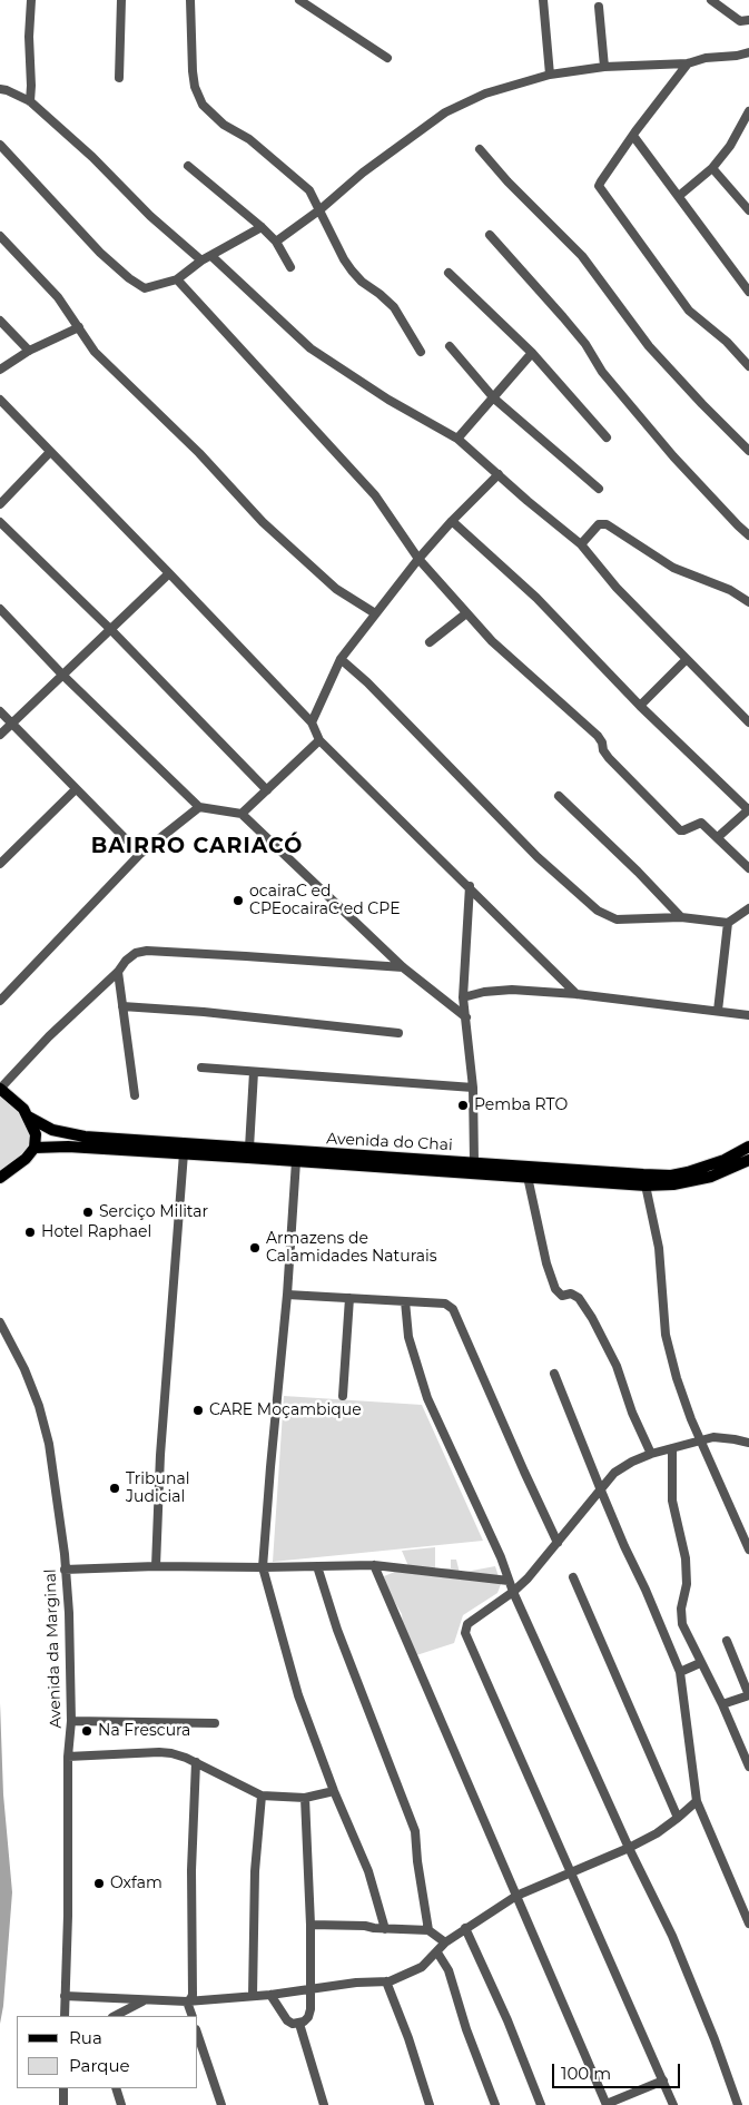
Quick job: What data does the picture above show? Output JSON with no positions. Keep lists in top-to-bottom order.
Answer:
{
  "streets": {
    "main road": ["Avenida do Chai"],
    "street": ["Avenida da Marginal"]
  },
  "districts": ["BAIRRO CARIACÓ"],
  "places": [
    "ocairaC ed CPEocairaC ed CPE",
    "Pemba RTO",
    "Serciço Militar",
    "Hotel Raphael",
    "Armazens de Calamidades Naturais",
    "CARE Moçambique",
    "Tribunal Judicial",
    "Na Frescura",
    "Oxfam"
  ],
  "legend": ["Rua", "Parque"],
  "scale_bar": "100 m"
}
